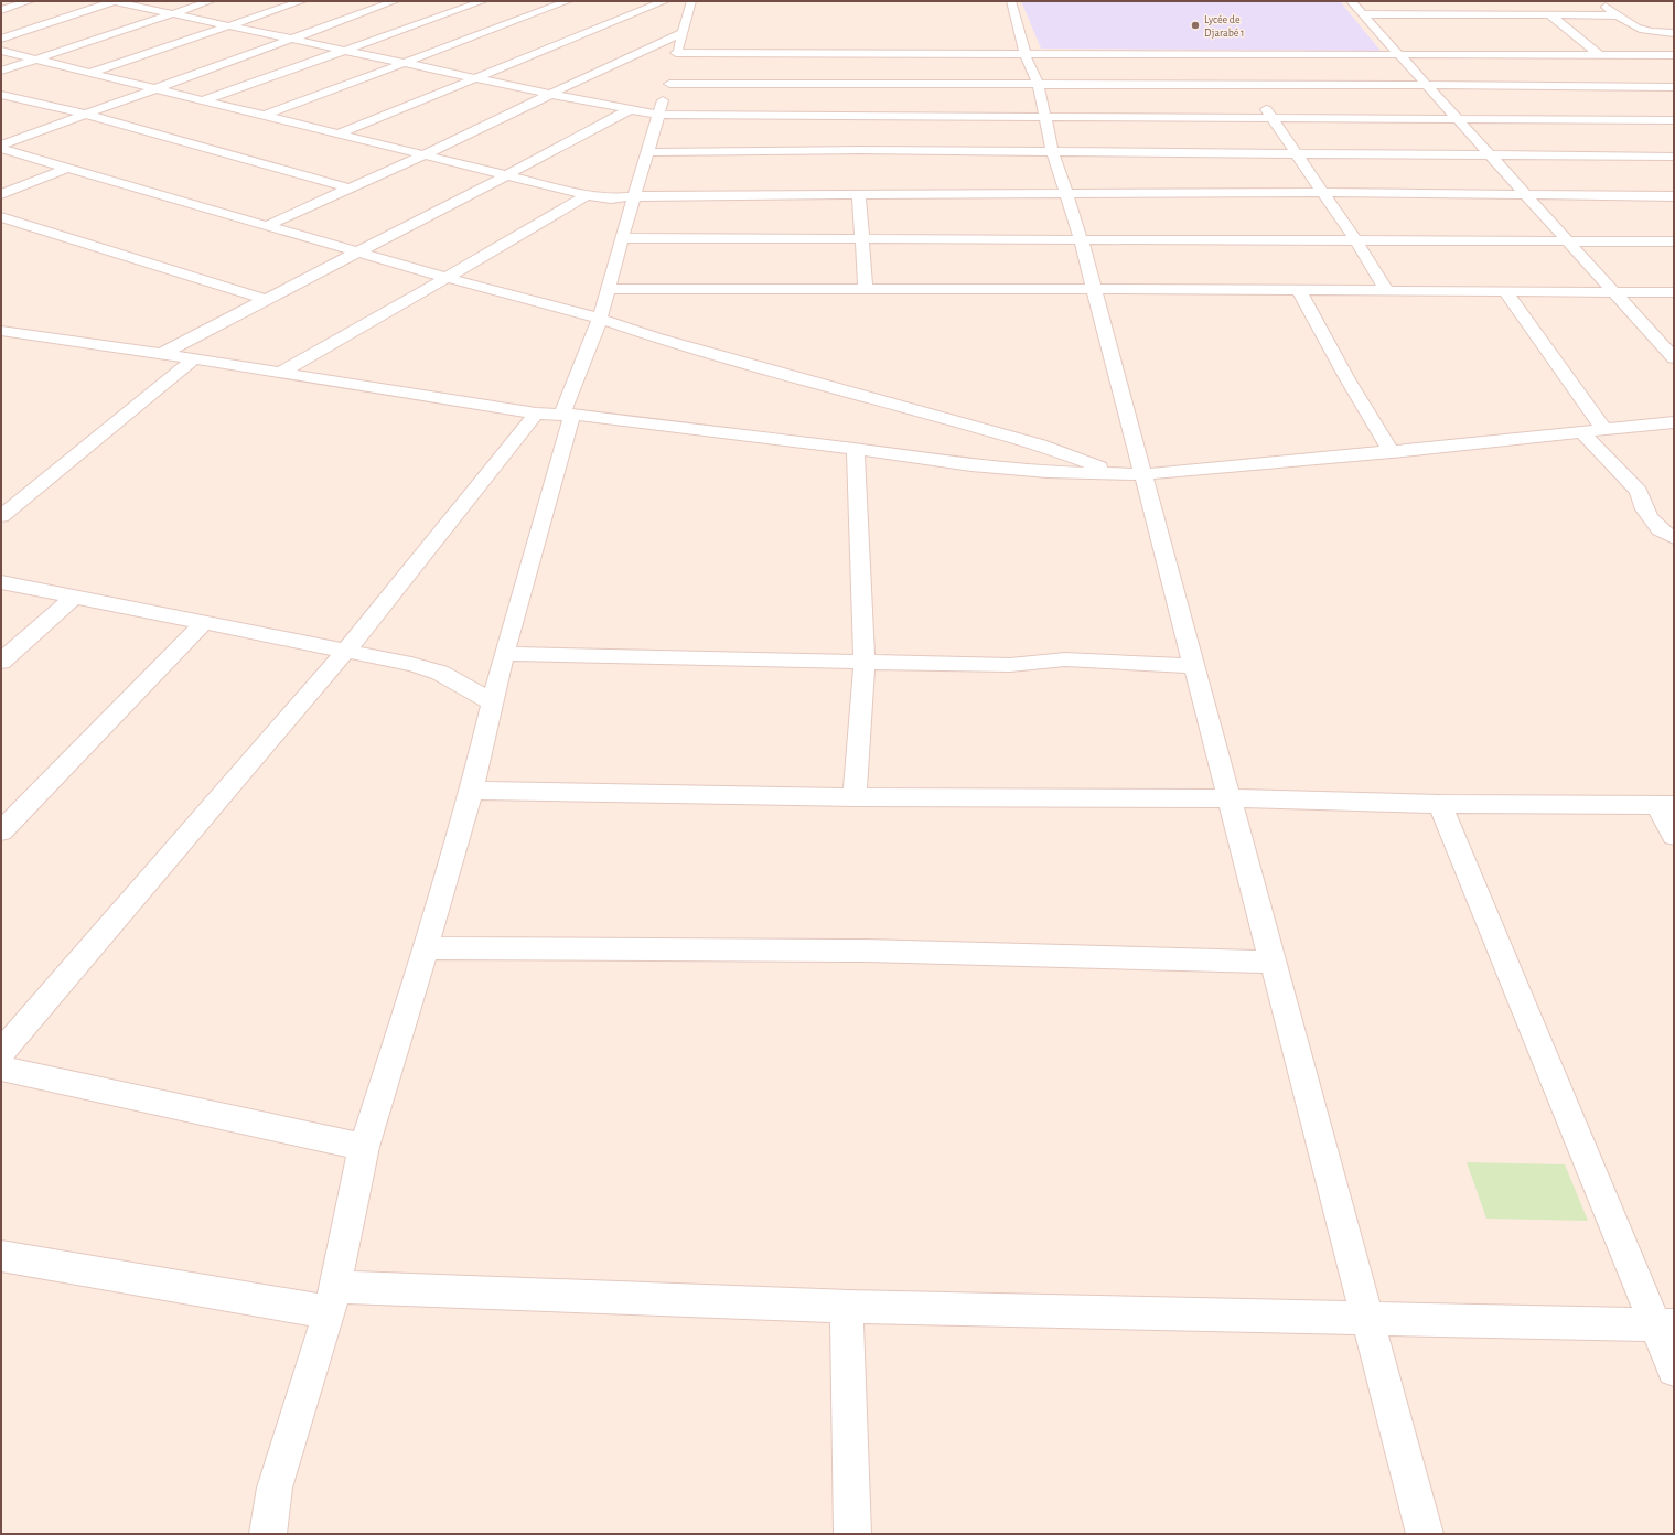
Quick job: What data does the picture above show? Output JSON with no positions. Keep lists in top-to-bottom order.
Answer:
{
  "places": ["Lycée de Djarabé 1"]
}
